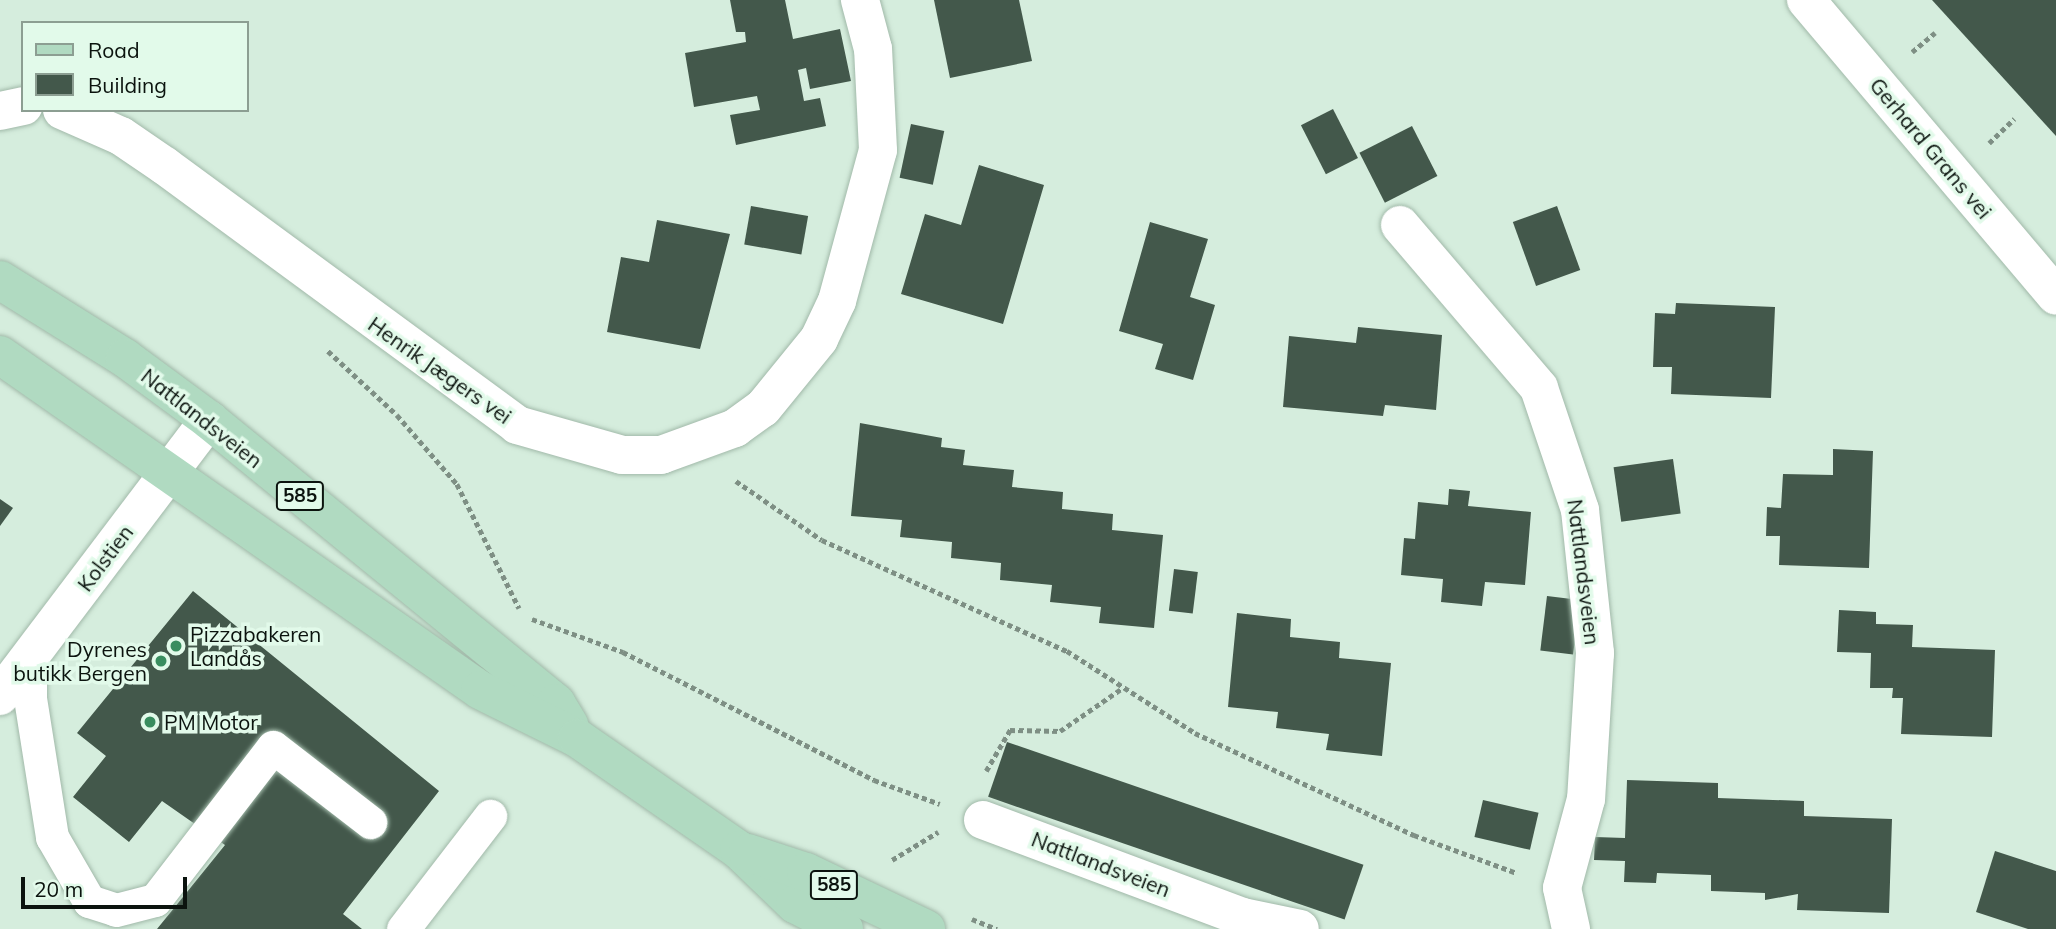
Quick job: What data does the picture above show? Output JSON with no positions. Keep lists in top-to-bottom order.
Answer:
{
  "streets": {
    "main road": ["Nattlandsveien", "585"],
    "street": ["Gerhard Grans vei", "Henrik Jægers vei", "Kolstien"]
  },
  "crossings": [
    ["Nattlandsveien", "Kolstien"]
  ],
  "places": ["Pizzabakeren Landås", "Dyrenes butikk Bergen", "PM Motor"],
  "legend": ["Road", "Building"],
  "scale_bar": "20 m"
}
